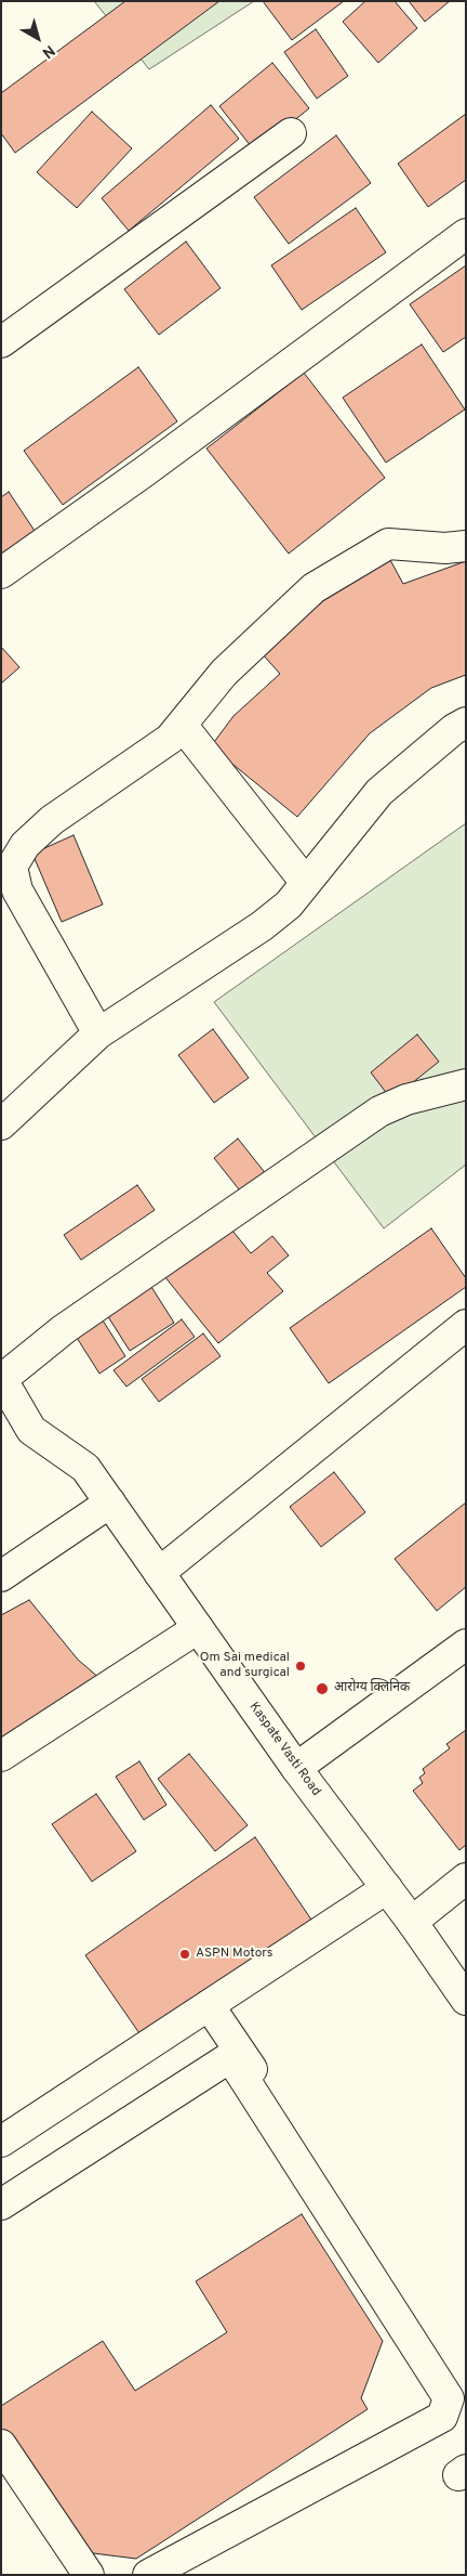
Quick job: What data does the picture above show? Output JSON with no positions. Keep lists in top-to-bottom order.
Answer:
{
  "streets": {
    "street": ["Kaspate Vasti Road"]
  },
  "places": ["Om Sai medical and surgical", "आरोग्य क्लिनिक", "ASPN Motors"],
  "north": "bottom right"
}
